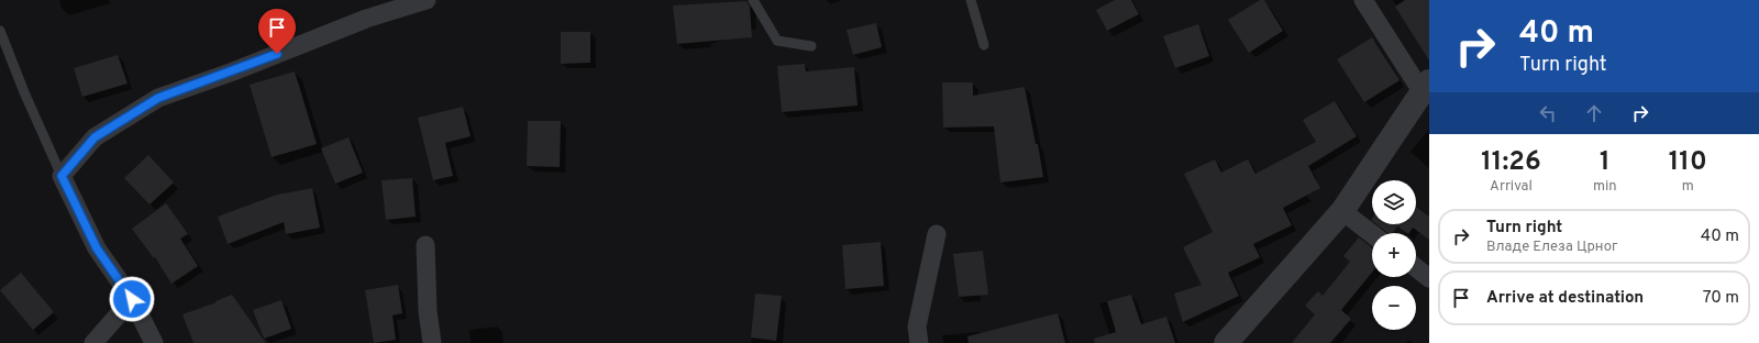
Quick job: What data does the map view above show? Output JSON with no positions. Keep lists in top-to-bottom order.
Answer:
{
  "page": {
    "turn": ["40 m", "Turn right"],
    "eta": [
      "11:26",
      "Arrival",
      "1",
      "min",
      "110",
      "m"
    ],
    "map_buttons": ["+", "−"],
    "list": [
      {
        "name": "Turn right",
        "note": "Владе Елеза Црног",
        "value": "40 m"
      },
      {
        "name": "Arrive at destination",
        "value": "70 m"
      }
    ]
  }
}
